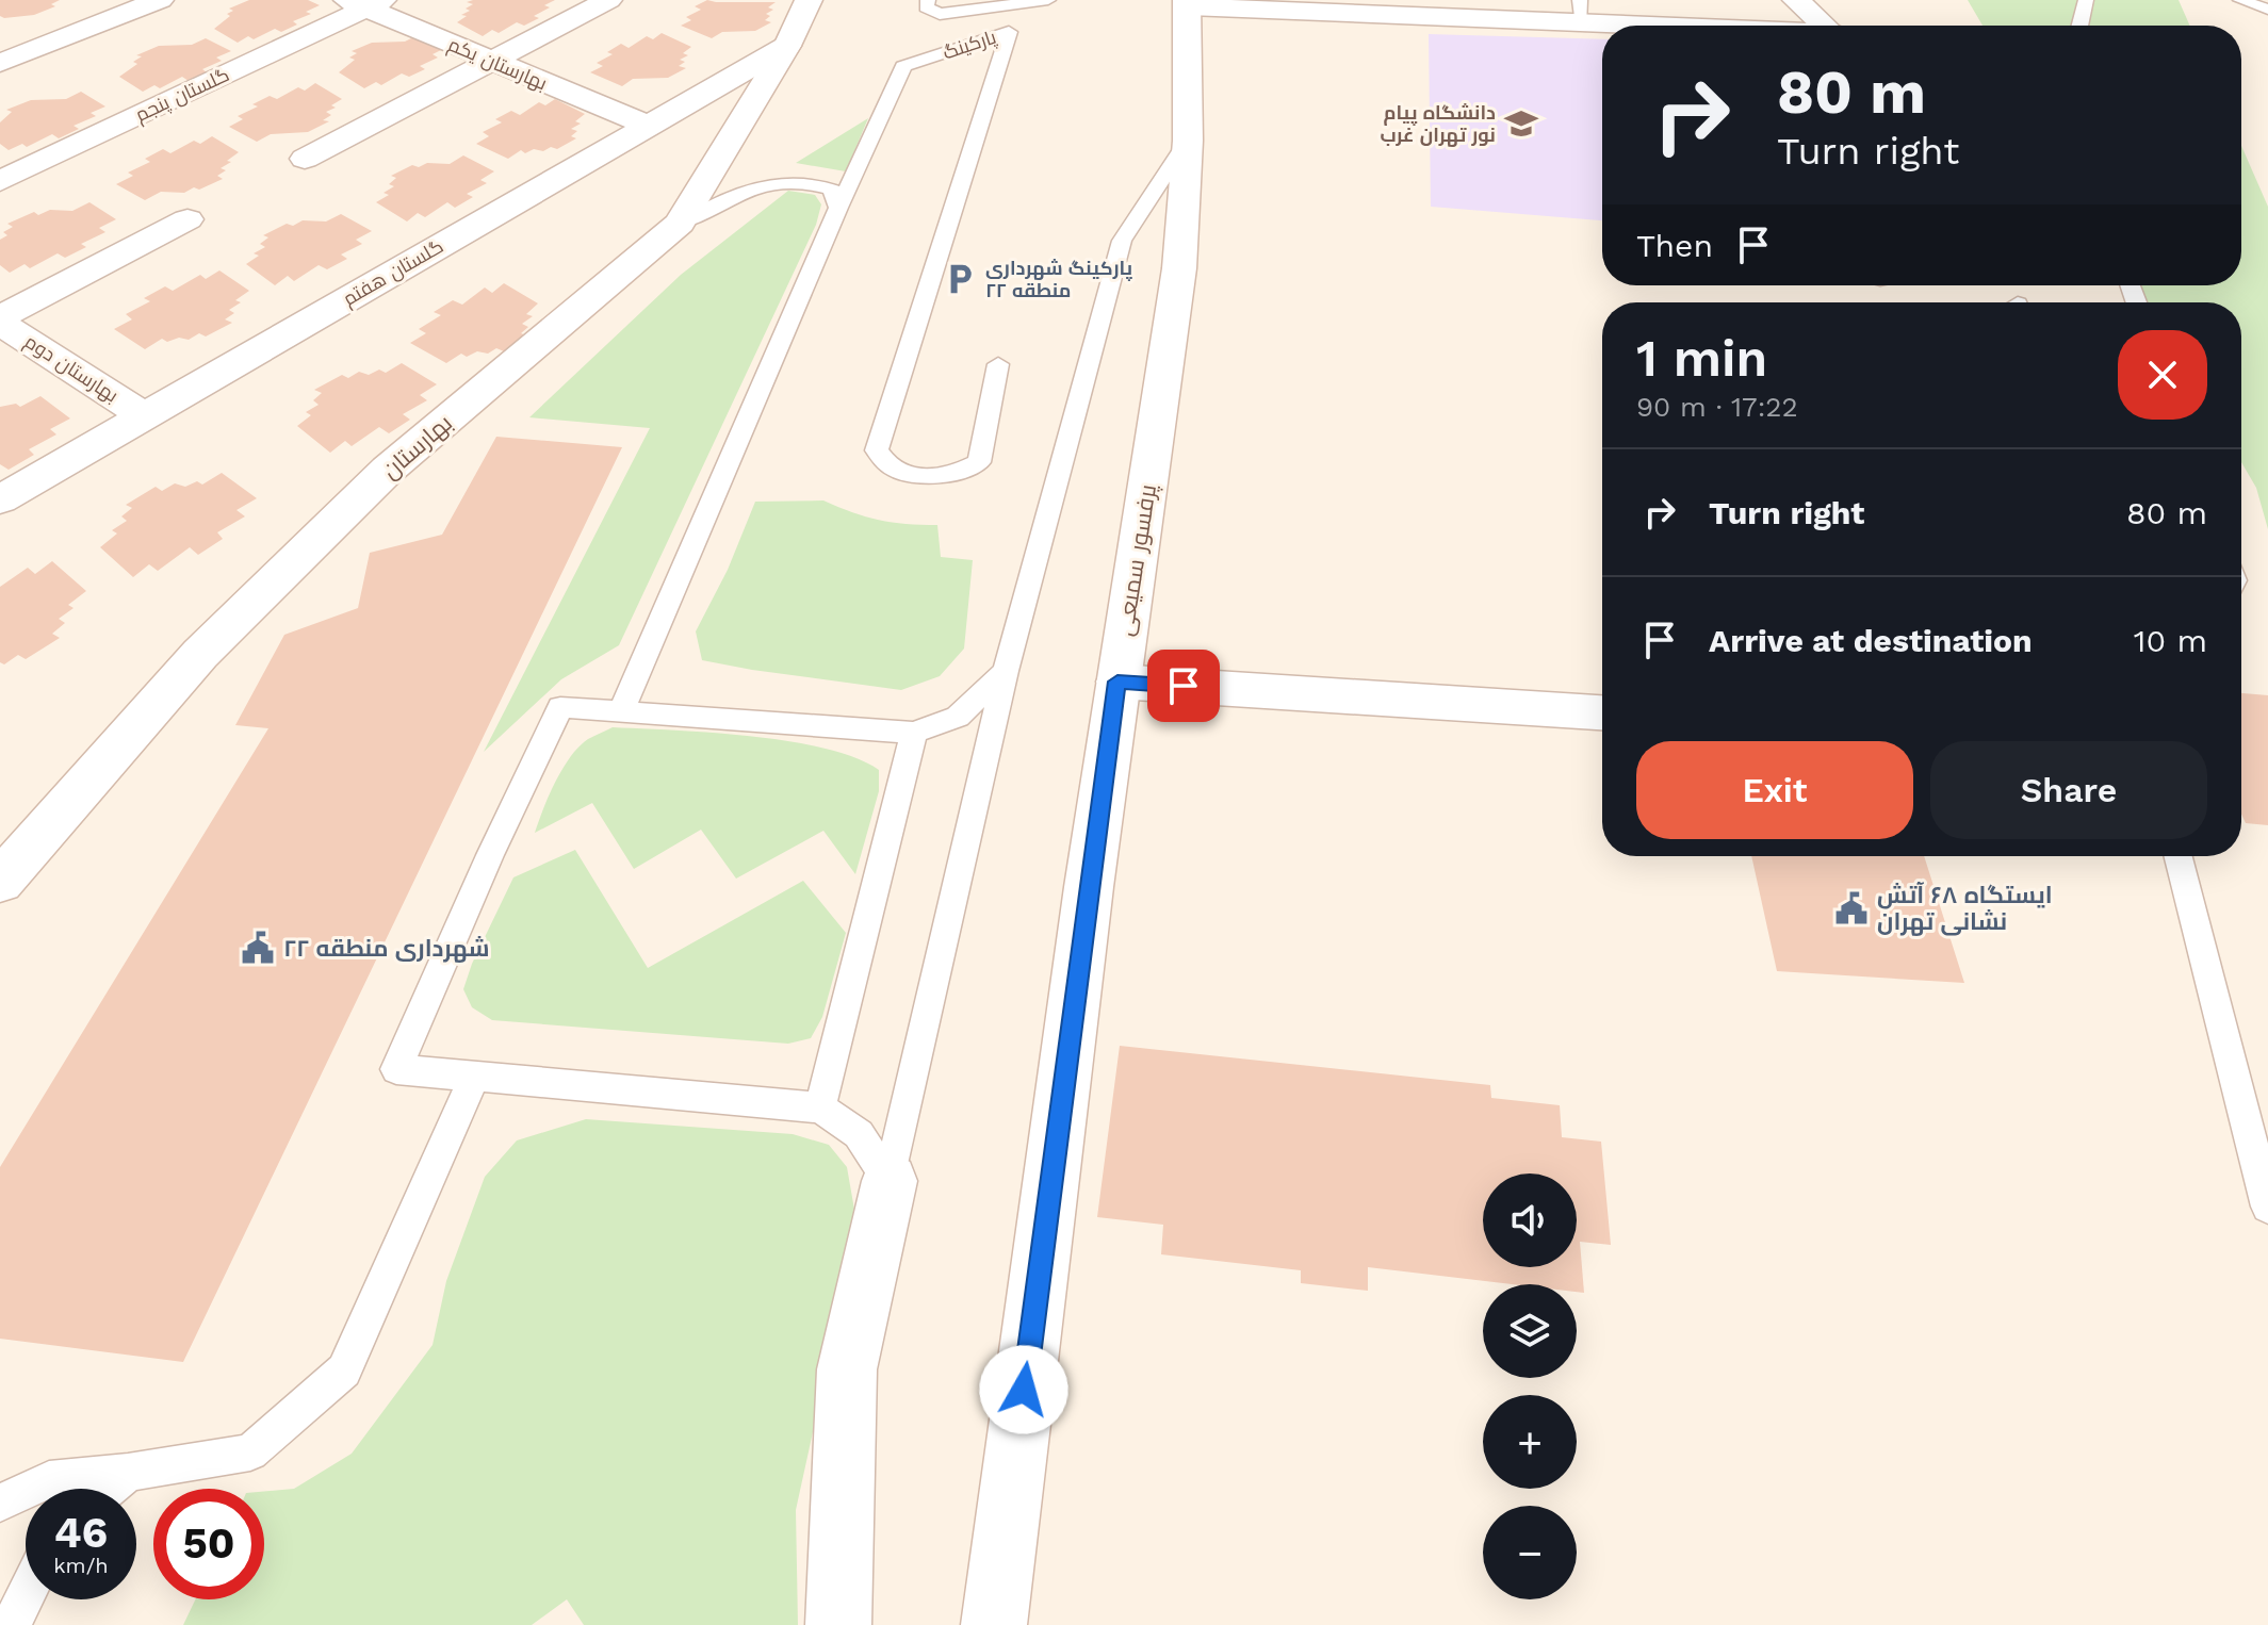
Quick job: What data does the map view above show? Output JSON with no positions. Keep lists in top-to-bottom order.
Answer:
{
  "streets": {
    "street": [
      "بهارستان یکم",
      "گلستان پنجم",
      "گلستان هفتم",
      "بهارستان دوم",
      "بهارستان",
      "پرفسور سمیعی"
    ],
    "lane": ["پارکینگ"]
  },
  "crossings": [
    ["بهارستان یکم", "گلستان پنجم"],
    ["بهارستان یکم", "گلستان هفتم"],
    ["گلستان هفتم", "بهارستان دوم"],
    ["گلستان هفتم", "بهارستان"]
  ],
  "places": {
    "school or university": ["دانشگاه پیام نور تهران غرب"],
    "parking": ["پارکینگ شهرداری منطقه ۲۲"],
    "public building": ["ایستگاه ۶۸ آتش نشانی تهران", "شهرداری منطقه ۲۲"]
  },
  "page": {
    "turn": ["80 m", "Turn right"],
    "then": "Then",
    "heading": ["1 min", "90 m · 17:22"],
    "list": [
      {
        "name": "Turn right",
        "value": "80 m"
      },
      {
        "name": "Arrive at destination",
        "value": "10 m"
      }
    ],
    "buttons": ["Exit", "Share"],
    "map_buttons": ["+", "−"],
    "speed": "46 km/h",
    "limit": "50"
  }
}
